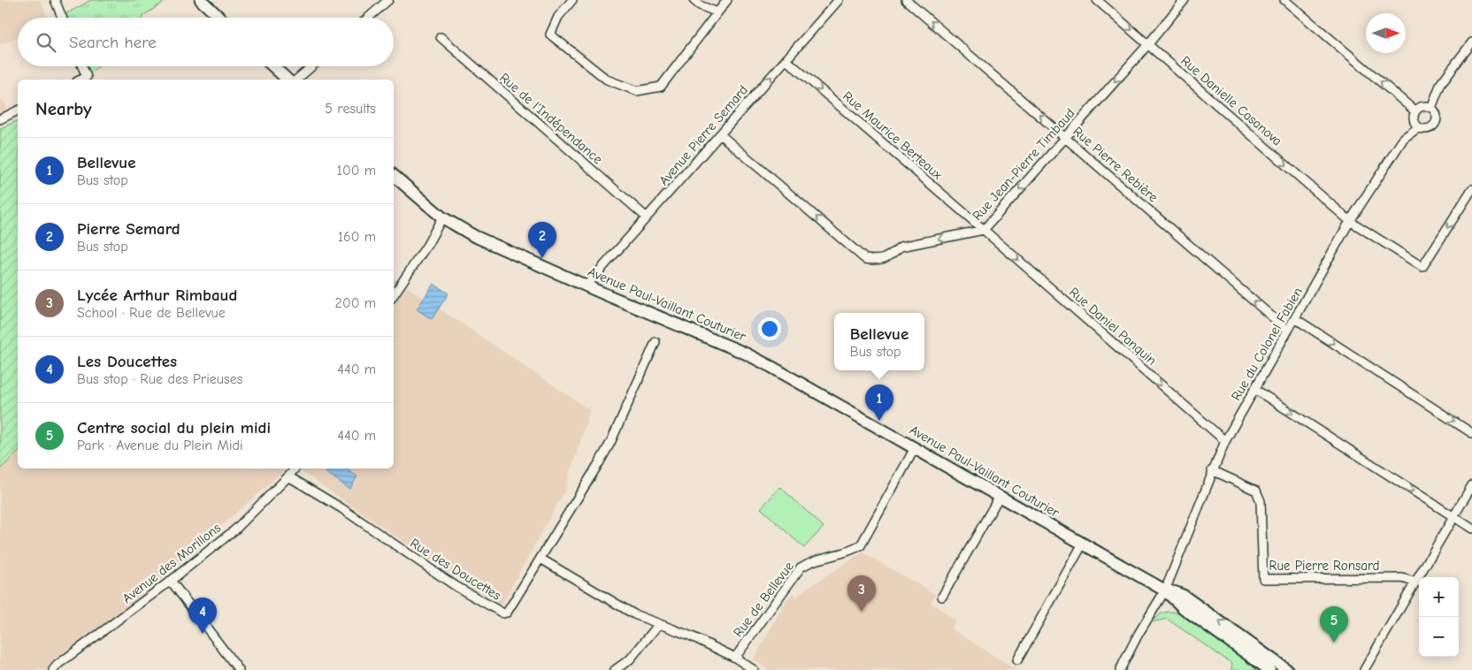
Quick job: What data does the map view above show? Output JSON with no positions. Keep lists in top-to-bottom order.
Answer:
{
  "streets": {
    "street": [
      "Rue Danielle Casanova",
      "Rue de l'Indépendance",
      "Avenue Pierre Semard",
      "Rue Maurice Berteaux",
      "Rue Jean-Pierre Timbaud",
      "Rue Pierre Rebière",
      "Avenue Paul-Vaillant Couturier",
      "Rue Daniel Panquin",
      "Rue du Colonel Fabien",
      "Avenue des Morillons",
      "Rue Pierre Ronsard",
      "Rue des Doucettes",
      "Rue de Bellevue"
    ]
  },
  "crossings": [
    ["Rue Danielle Casanova", "Rue Jean-Pierre Timbaud"],
    ["Rue Danielle Casanova", "Rue du Colonel Fabien"],
    ["Rue de l'Indépendance", "Avenue Pierre Semard"],
    ["Avenue Pierre Semard", "Rue Maurice Berteaux"],
    ["Avenue Pierre Semard", "Rue Jean-Pierre Timbaud"],
    ["Avenue Pierre Semard", "Avenue Paul-Vaillant Couturier"],
    ["Rue Maurice Berteaux", "Rue Jean-Pierre Timbaud"],
    ["Rue Maurice Berteaux", "Rue Daniel Panquin"],
    ["Rue Jean-Pierre Timbaud", "Rue Pierre Rebière"],
    ["Rue Jean-Pierre Timbaud", "Rue Daniel Panquin"],
    ["Rue Pierre Rebière", "Rue du Colonel Fabien"],
    ["Avenue Paul-Vaillant Couturier", "Rue du Colonel Fabien"],
    ["Avenue Paul-Vaillant Couturier", "Rue de Bellevue"],
    ["Rue Daniel Panquin", "Rue du Colonel Fabien"],
    ["Rue du Colonel Fabien", "Rue Pierre Ronsard"],
    ["Avenue des Morillons", "Rue des Doucettes"]
  ],
  "one_way": ["Rue Maurice Berteaux", "Rue Pierre Rebière", "Rue Daniel Panquin"],
  "north": "right",
  "page": {
    "search": "Search here",
    "heading": ["Nearby", "5 results"],
    "list": [
      {
        "mark": "1",
        "name": "Bellevue",
        "note": "Bus stop",
        "value": "100 m"
      },
      {
        "mark": "2",
        "name": "Pierre Semard",
        "note": "Bus stop",
        "value": "160 m"
      },
      {
        "mark": "3",
        "name": "Lycée Arthur Rimbaud",
        "note": "School · Rue de Bellevue",
        "value": "200 m"
      },
      {
        "mark": "4",
        "name": "Les Doucettes",
        "note": "Bus stop · Rue des Prieuses",
        "value": "440 m"
      },
      {
        "mark": "5",
        "name": "Centre social du plein midi",
        "note": "Park · Avenue du Plein Midi",
        "value": "440 m"
      }
    ],
    "pins": [
      "2",
      "1",
      "3",
      "4",
      "5"
    ],
    "popup": ["Bellevue", "Bus stop"],
    "map_buttons": ["+", "−"]
  }
}
